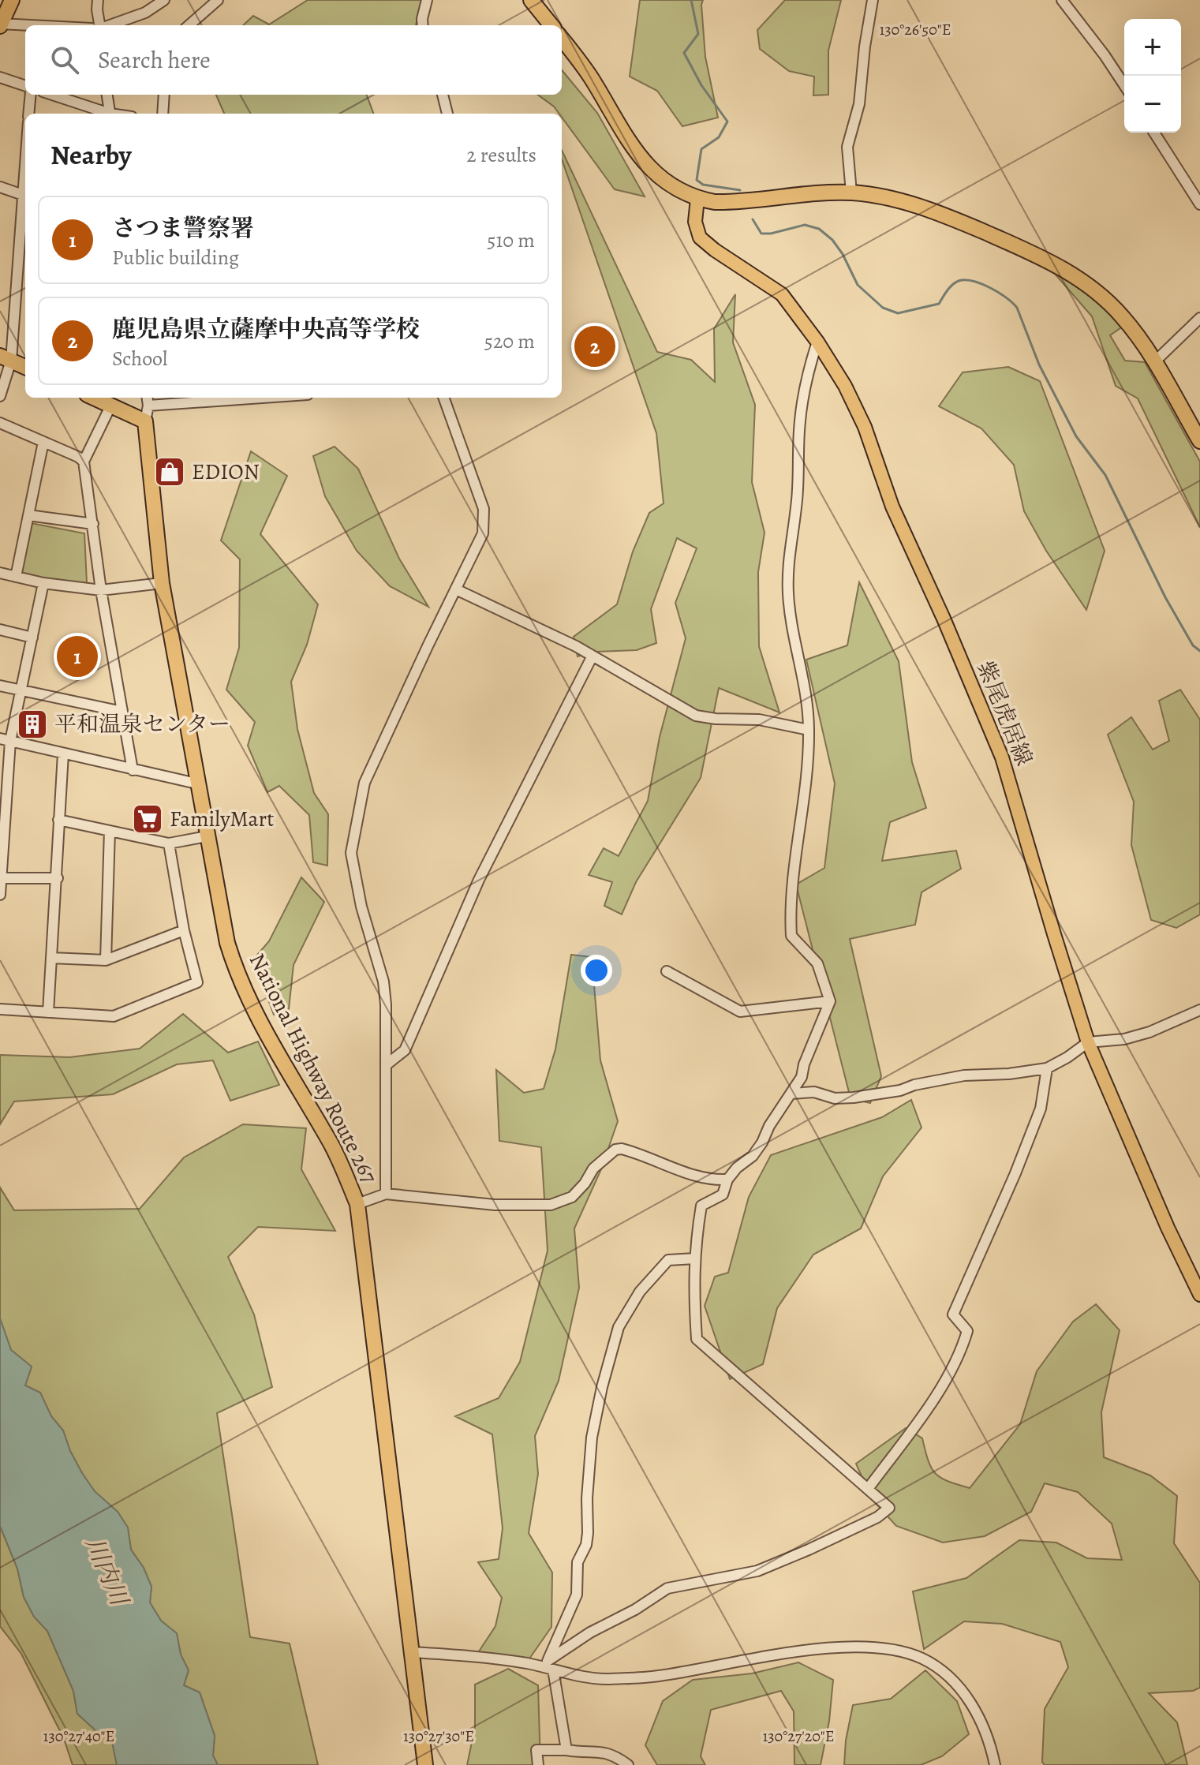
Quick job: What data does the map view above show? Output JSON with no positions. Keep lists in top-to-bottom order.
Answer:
{
  "streets": {
    "highway": ["National Highway Route 267"],
    "main road": ["紫尾虎居線"]
  },
  "water": ["川内川"],
  "places": {
    "shop": ["EDION"],
    "building": ["平和温泉センター"],
    "supermarket": ["FamilyMart"]
  },
  "page": {
    "map_buttons": ["+", "−"],
    "search": "Search here",
    "heading": ["Nearby", "2 results"],
    "list": [
      {
        "mark": "1",
        "name": "さつま警察署",
        "note": "Public building",
        "value": "510 m"
      },
      {
        "mark": "2",
        "name": "鹿児島県立薩摩中央高等学校",
        "note": "School",
        "value": "520 m"
      }
    ],
    "pins": ["2", "1"]
  },
  "coordinates": [
    "130°26'50\"E",
    "130°27'40\"E",
    "130°27'30\"E",
    "130°27'20\"E"
  ]
}
